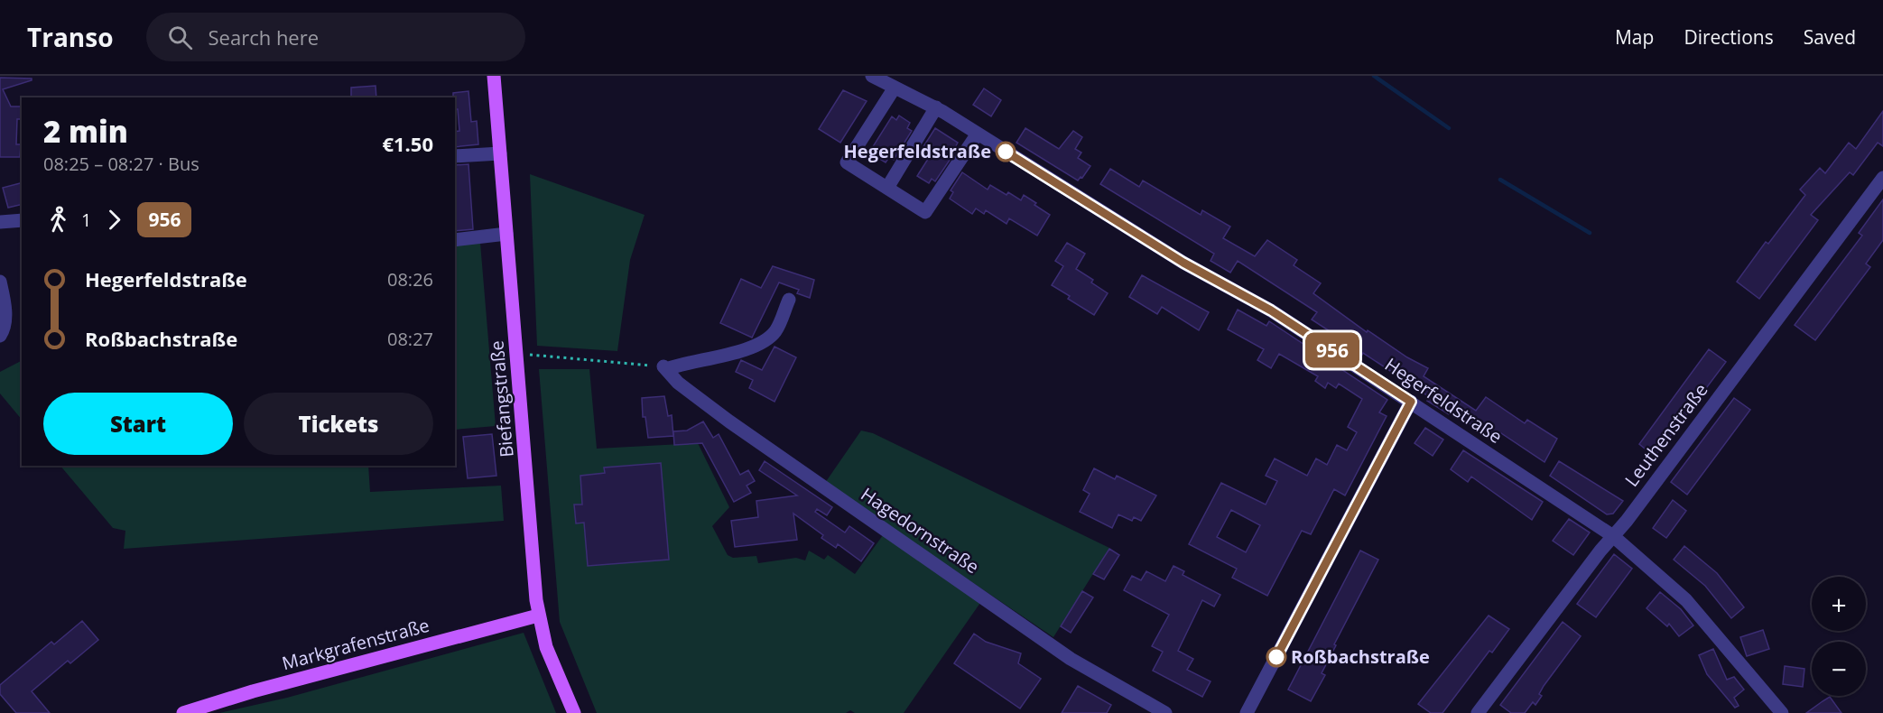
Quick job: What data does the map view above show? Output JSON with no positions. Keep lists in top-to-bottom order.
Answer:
{
  "streets": {
    "main road": ["Biefangstraße", "Markgrafenstraße"],
    "street": ["Hegerfeldstraße", "Leuthenstraße", "Hagedornstraße"]
  },
  "crossings": [
    ["Biefangstraße", "Markgrafenstraße"],
    ["Hegerfeldstraße", "Leuthenstraße"]
  ],
  "places": ["Hegerfeldstraße", "Roßbachstraße"],
  "lines": ["bus line 956"],
  "page": {
    "header": "Transo",
    "search": "Search here",
    "nav": ["Map", "Directions", "Saved"],
    "on_map": "956",
    "heading": ["2 min", "08:25 – 08:27 · Bus", "€1.50"],
    "legs": ["1", "956"],
    "list": [
      {
        "name": "Hegerfeldstraße",
        "value": "08:26"
      },
      {
        "name": "Roßbachstraße",
        "value": "08:27"
      }
    ],
    "buttons": ["Start", "Tickets"],
    "map_buttons": ["+", "−"]
  }
}
